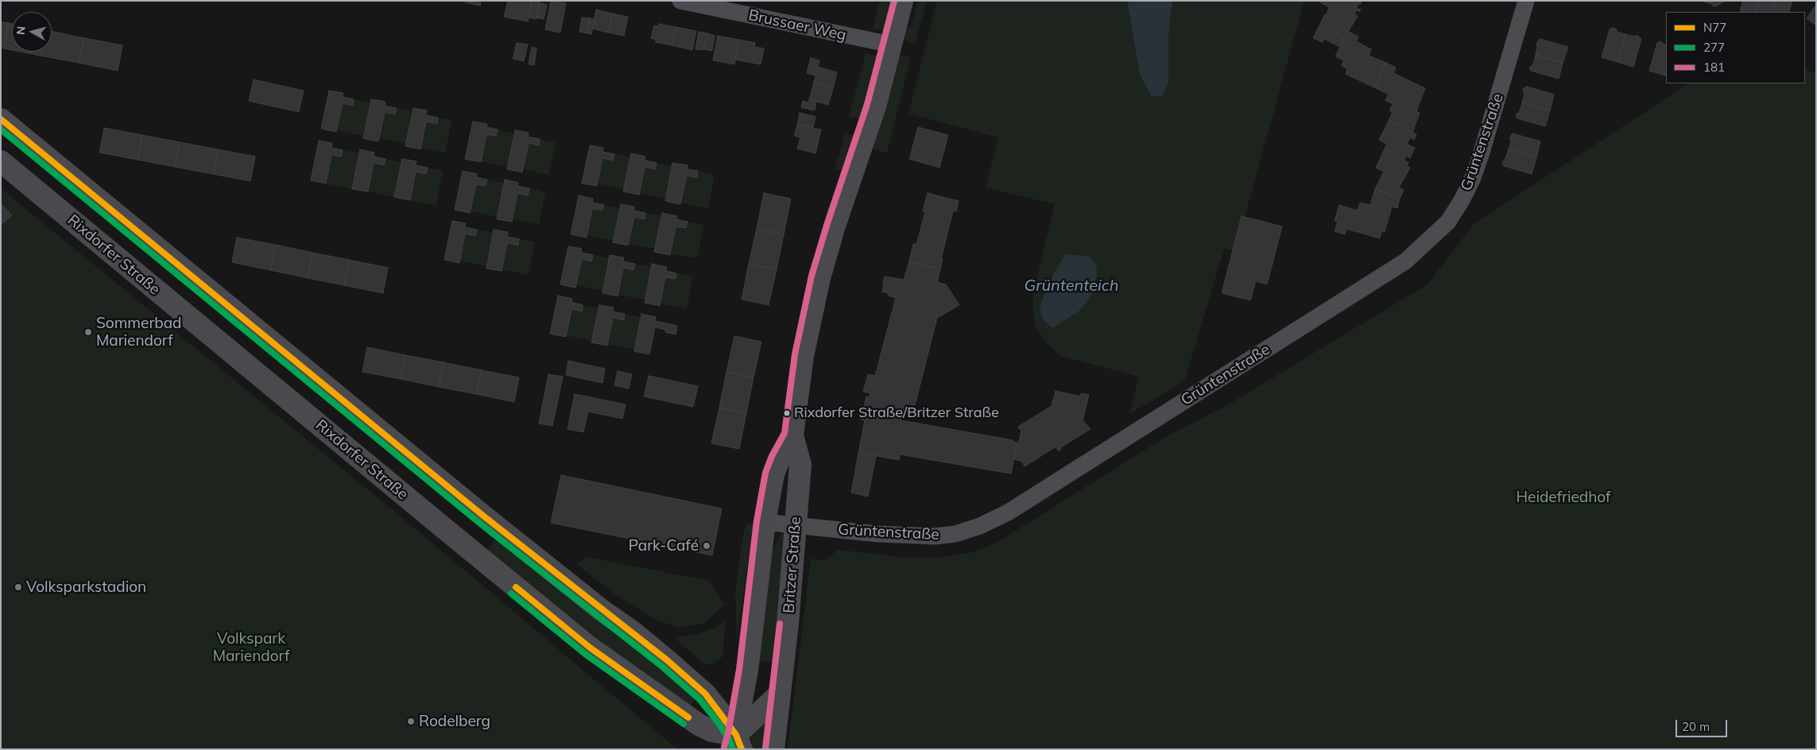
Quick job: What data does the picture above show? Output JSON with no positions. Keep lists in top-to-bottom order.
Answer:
{
  "streets": {
    "street": [
      "Brussaer Weg",
      "Grüntenstraße",
      "Rixdorfer Straße",
      "Britzer Straße"
    ]
  },
  "crossings": [
    ["Brussaer Weg", "Britzer Straße"],
    ["Grüntenstraße", "Britzer Straße"],
    ["Rixdorfer Straße", "Britzer Straße"]
  ],
  "water": ["Grüntenteich"],
  "parks": ["Heidefriedhof", "Volkspark Mariendorf"],
  "places": [
    "Sommerbad Mariendorf",
    "Rixdorfer Straße/Britzer Straße",
    "Park-Café",
    "Volksparkstadion",
    "Rodelberg"
  ],
  "lines": ["transit line 181", "transit line N77", "transit line 277"],
  "legend": ["N77", "277", "181"],
  "scale_bar": "20 m",
  "north": "left"
}
